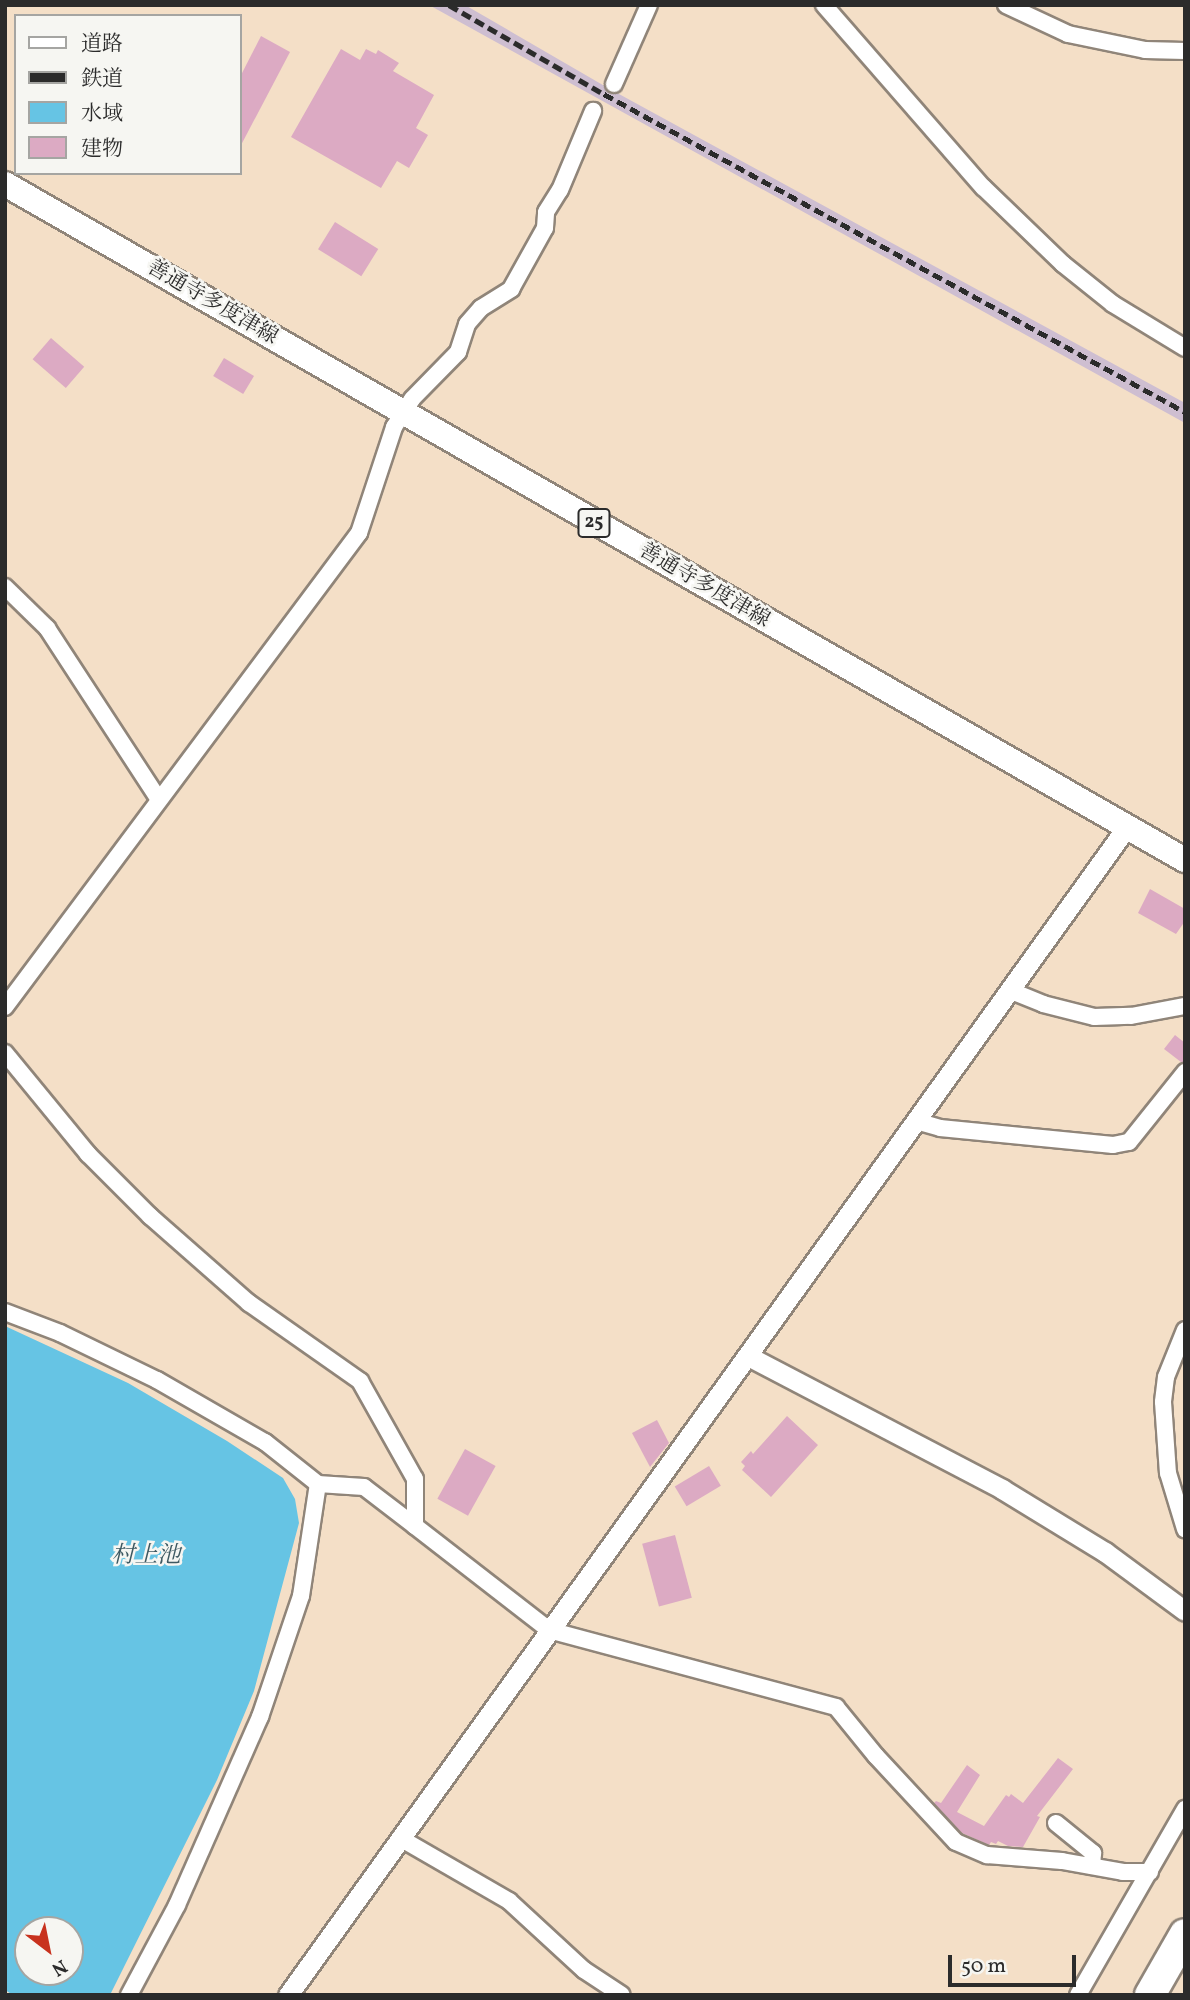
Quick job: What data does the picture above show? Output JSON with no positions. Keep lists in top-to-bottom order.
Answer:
{
  "streets": {
    "main road": ["善通寺多度津線", "25"]
  },
  "water": ["村上池"],
  "legend": [
    "道路",
    "鉄道",
    "水域",
    "建物"
  ],
  "scale_bar": "50 m",
  "north": "bottom right"
}
